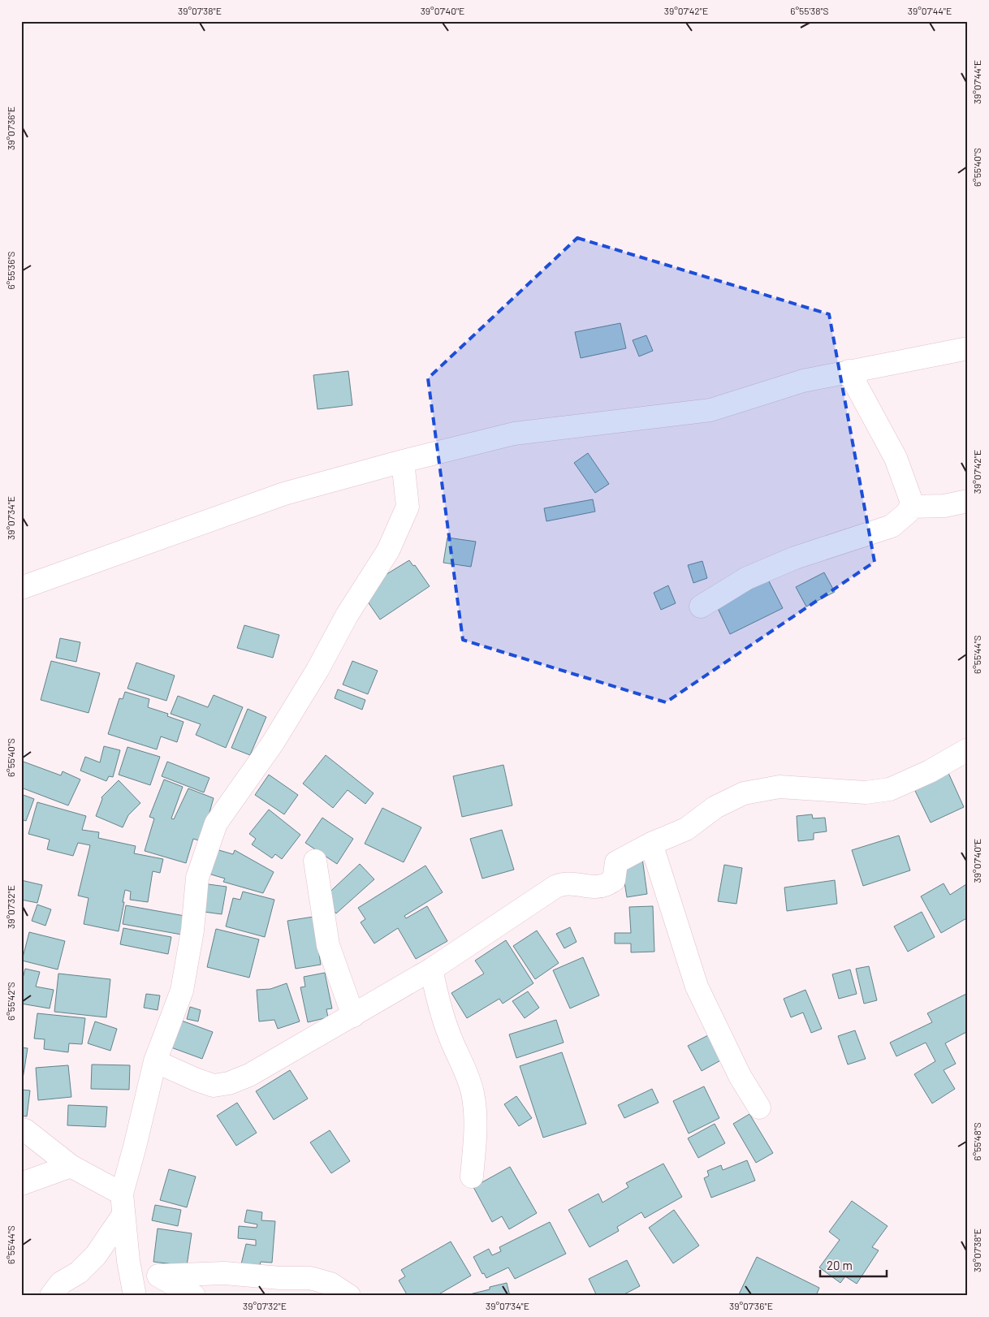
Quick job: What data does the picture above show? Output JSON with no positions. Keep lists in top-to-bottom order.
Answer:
{
  "scale_bar": "20 m",
  "coordinates": [
    "39°07'38\"E",
    "39°07'40\"E",
    "39°07'42\"E",
    "6°55'38\"S",
    "39°07'44\"E",
    "39°07'36\"E",
    "6°55'40\"S",
    "6°55'36\"S",
    "39°07'34\"E",
    "6°55'44\"S",
    "39°07'32\"E",
    "6°55'42\"S",
    "6°55'48\"S"
  ]
}
